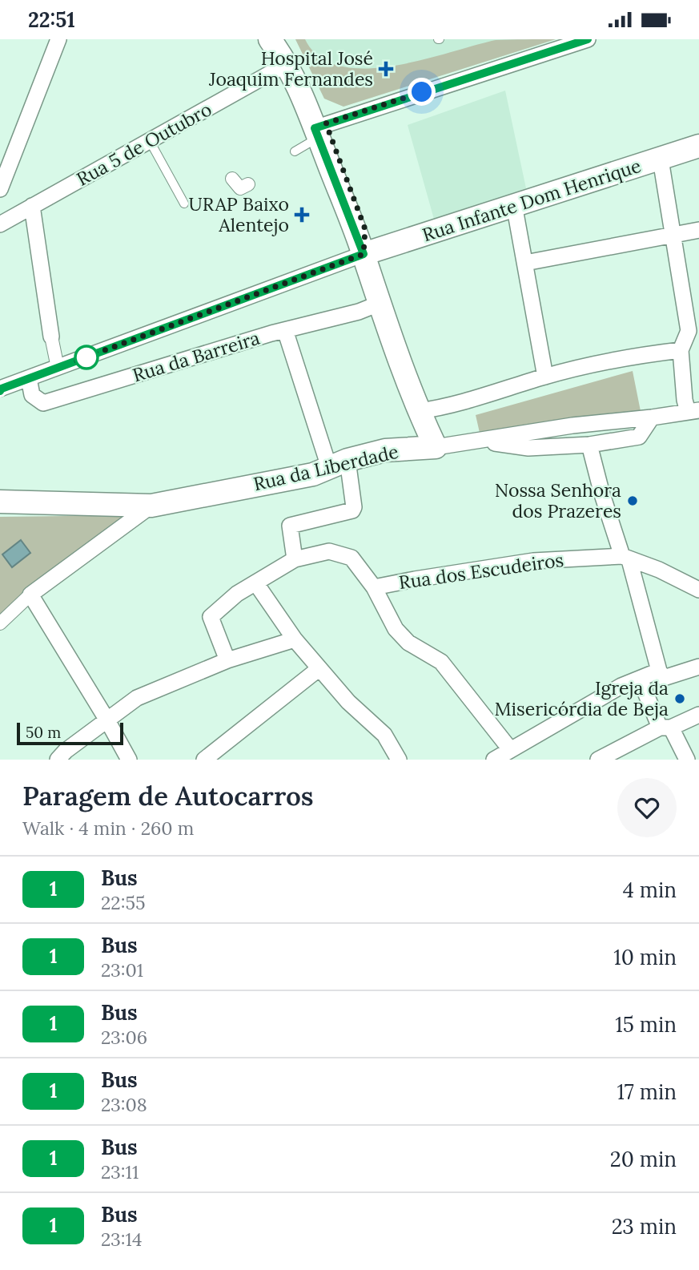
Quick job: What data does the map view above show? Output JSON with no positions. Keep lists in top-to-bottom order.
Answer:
{
  "streets": {
    "main road": ["Rua Infante Dom Henrique", "Rua da Liberdade"],
    "street": ["Rua 5 de Outubro", "Rua da Barreira", "Rua dos Escudeiros"]
  },
  "places": {
    "health": ["Hospital José Joaquim Fernandes", "URAP Baixo Alentejo"],
    "other": ["Nossa Senhora dos Prazeres", "Igreja da Misericórdia de Beja"]
  },
  "lines": ["bus line 1"],
  "scale_bar": "50 m",
  "page": {
    "status": "22:51",
    "scale": "50 m",
    "heading": ["Paragem de Autocarros", "Walk · 4 min · 260 m"],
    "list": [
      {
        "mark": "1",
        "name": "Bus",
        "note": "22:55",
        "value": "4 min"
      },
      {
        "mark": "1",
        "name": "Bus",
        "note": "23:01",
        "value": "10 min"
      },
      {
        "mark": "1",
        "name": "Bus",
        "note": "23:06",
        "value": "15 min"
      },
      {
        "mark": "1",
        "name": "Bus",
        "note": "23:08",
        "value": "17 min"
      },
      {
        "mark": "1",
        "name": "Bus",
        "note": "23:11",
        "value": "20 min"
      },
      {
        "mark": "1",
        "name": "Bus",
        "note": "23:14",
        "value": "23 min"
      }
    ]
  }
}
